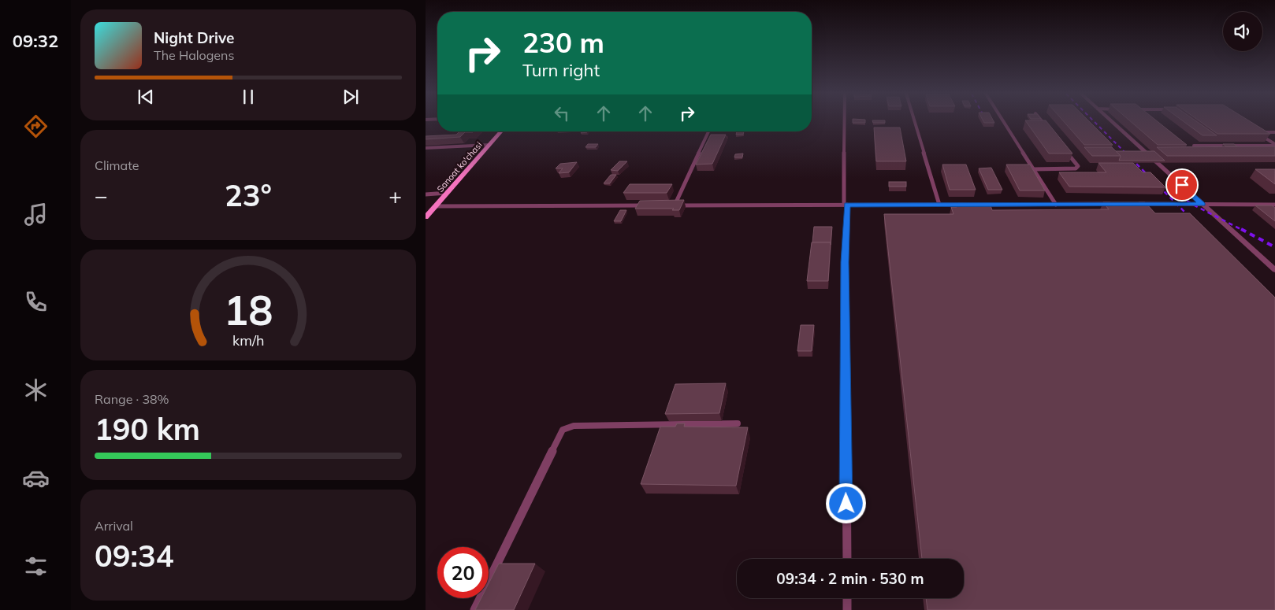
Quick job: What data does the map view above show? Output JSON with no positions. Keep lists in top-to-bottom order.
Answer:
{
  "streets": {
    "main road": ["Sanoat ko'chasi"]
  },
  "page": {
    "tabs": "09:32",
    "turn": ["230 m", "Turn right"],
    "song": ["Night Drive", "The Halogens"],
    "tile": [
      "Climate",
      ["Range · 38%", "190 km"],
      ["Arrival", "09:34"]
    ],
    "heat": ["−", "23°", "+"],
    "limit": "20",
    "trip": "09:34 · 2 min · 530 m",
    "gauge": ["18", "km/h"]
  }
}
